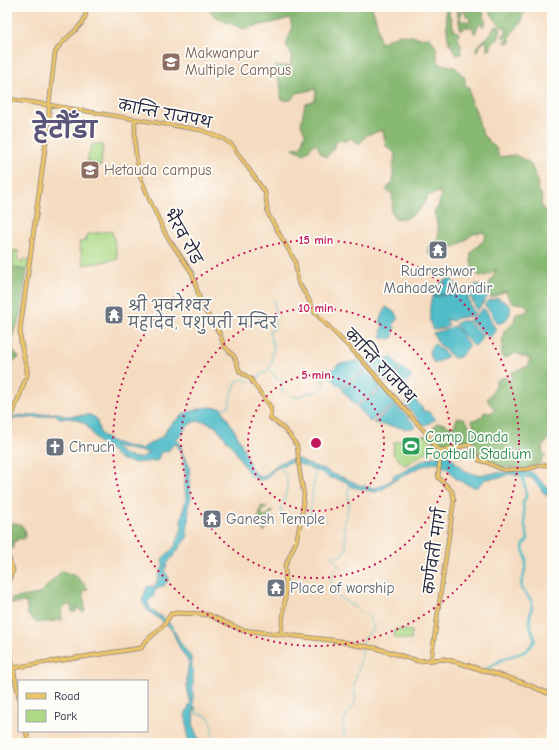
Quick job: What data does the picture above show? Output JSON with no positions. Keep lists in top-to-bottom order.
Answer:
{
  "streets": {
    "main road": ["कान्ति राजपथ", "भैरव रोड", "कर्णवती मार्ग"]
  },
  "crossings": [
    ["कान्ति राजपथ", "भैरव रोड"],
    ["कान्ति राजपथ", "कर्णवती मार्ग"]
  ],
  "districts": ["हेटौँडा"],
  "places": {
    "school or university": ["Makwanpur Multiple Campus", "Hetauda campus"],
    "temple": [
      "Rudreshwor Mahadev Mandir",
      "श्री भुवनेश्वर महादेव, पशुपती मन्दिर",
      "Ganesh Temple",
      "Place of worship"
    ],
    "sports": ["Camp Danda Football Stadium"],
    "church": ["Chruch"]
  },
  "legend": ["Road", "Park"],
  "rings": ["15 min", "10 min", "5 min"]
}
